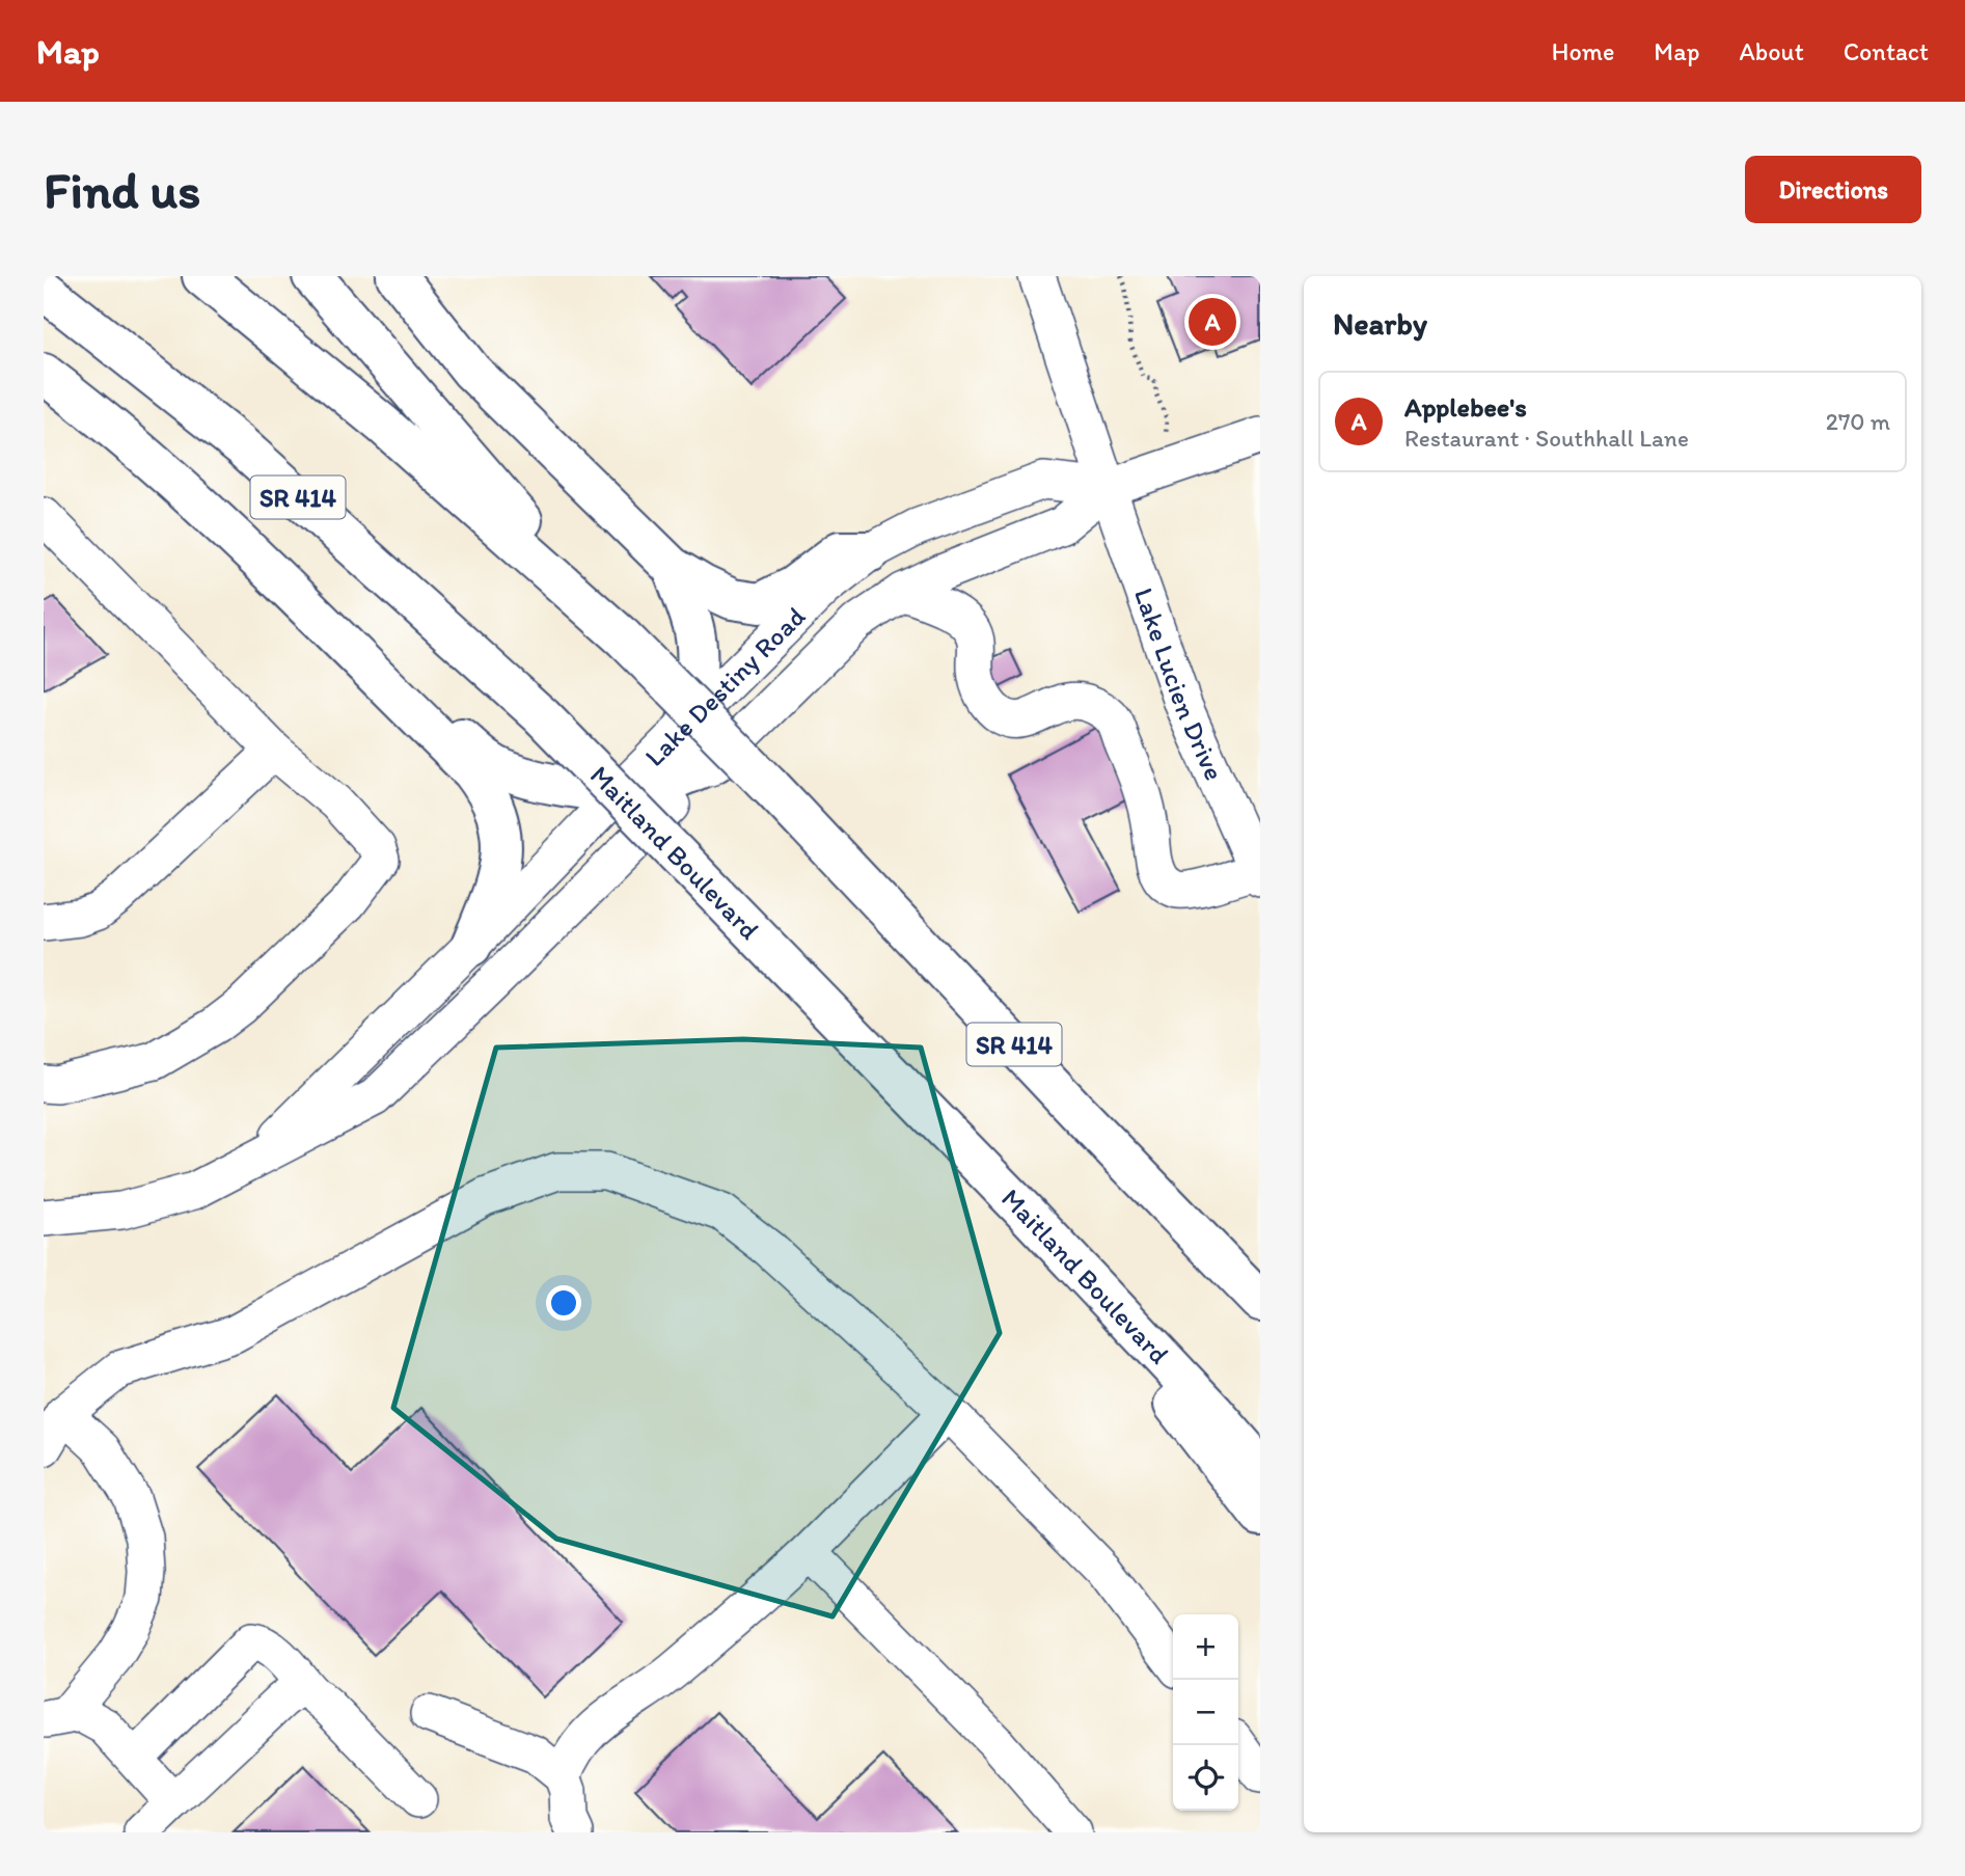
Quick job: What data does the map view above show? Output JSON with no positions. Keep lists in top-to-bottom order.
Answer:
{
  "streets": {
    "highway": ["SR 414", "Maitland Boulevard"],
    "street": ["Lake Lucien Drive", "Lake Destiny Road"]
  },
  "crossings": [
    ["Lake Lucien Drive", "Lake Destiny Road"]
  ],
  "page": {
    "header": "Map",
    "nav": [
      "Home",
      "Map",
      "About",
      "Contact"
    ],
    "buttons": "Directions",
    "title": "Find us",
    "heading": "Nearby",
    "pins": "A",
    "list": [
      {
        "mark": "A",
        "name": "Applebee's",
        "note": "Restaurant · Southhall Lane",
        "value": "270 m"
      }
    ],
    "map_buttons": ["+", "−"]
  }
}
